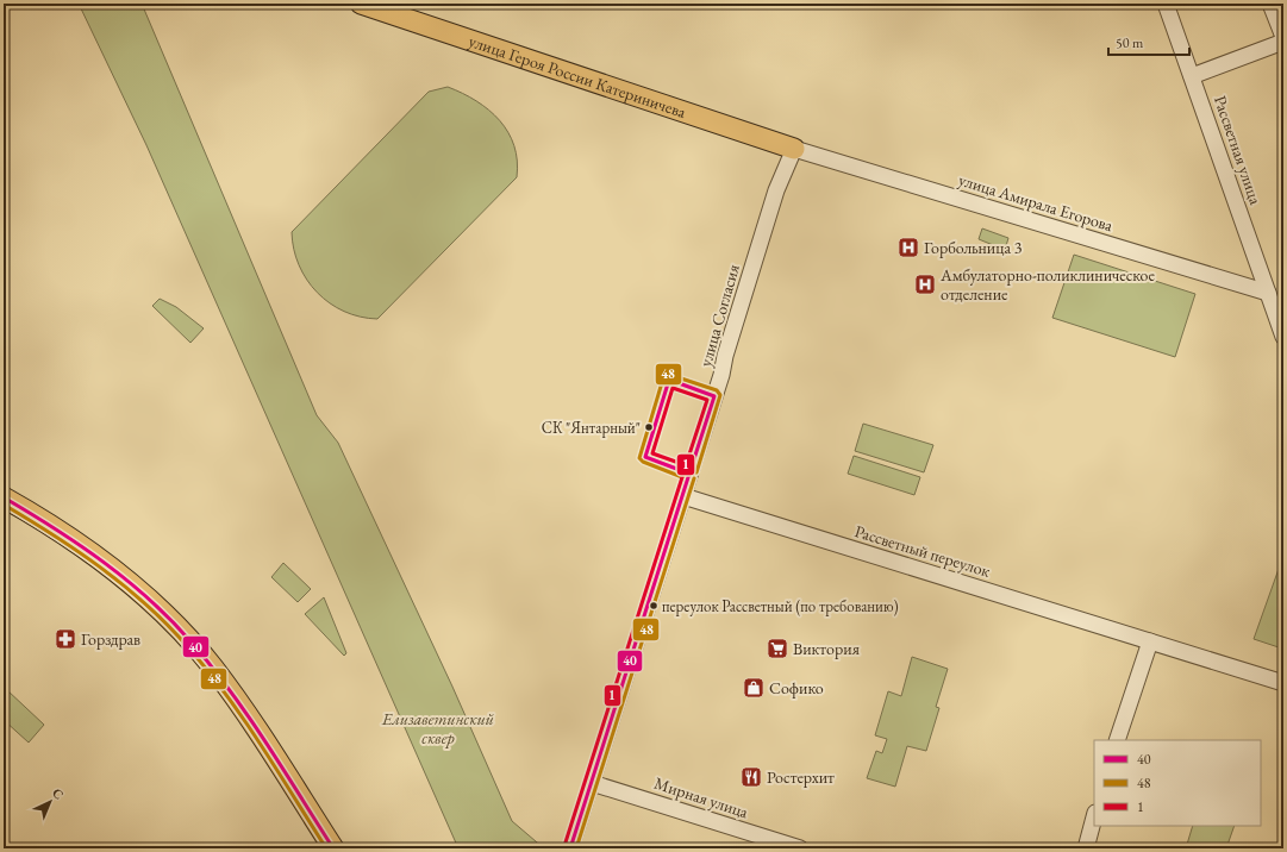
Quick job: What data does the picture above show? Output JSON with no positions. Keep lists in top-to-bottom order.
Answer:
{
  "streets": {
    "main road": ["улица Героя России Катериничева"],
    "street": [
      "Рассветная улица",
      "улица Амирала Егорова",
      "улица Согласия",
      "Рассветный переулок",
      "Мирная улица"
    ]
  },
  "crossings": [
    ["улица Героя России Катериничева", "улица Амирала Егорова"],
    ["улица Героя России Катериничева", "улица Согласия"],
    ["Рассветная улица", "улица Амирала Егорова"],
    ["улица Амирала Егорова", "улица Согласия"],
    ["улица Согласия", "Рассветный переулок"],
    ["улица Согласия", "Мирная улица"]
  ],
  "parks": ["Елизаветинский сквер"],
  "places": {
    "hospital": ["Горбольница 3", "Амбулаторно-поликлиническое отделение"],
    "other": ["СК \"Янтарный\"", "переулок Рассветный (по требованию)"],
    "pharmacy": ["Горздрав"],
    "supermarket": ["Виктория"],
    "shop": ["Софико"],
    "restaurant": ["Ростерхит"]
  },
  "lines": ["transit line 48", "transit line 40", "transit line 1"],
  "legend": ["40", "48", "1"],
  "scale_bar": "50 m",
  "north": "top right"
}
